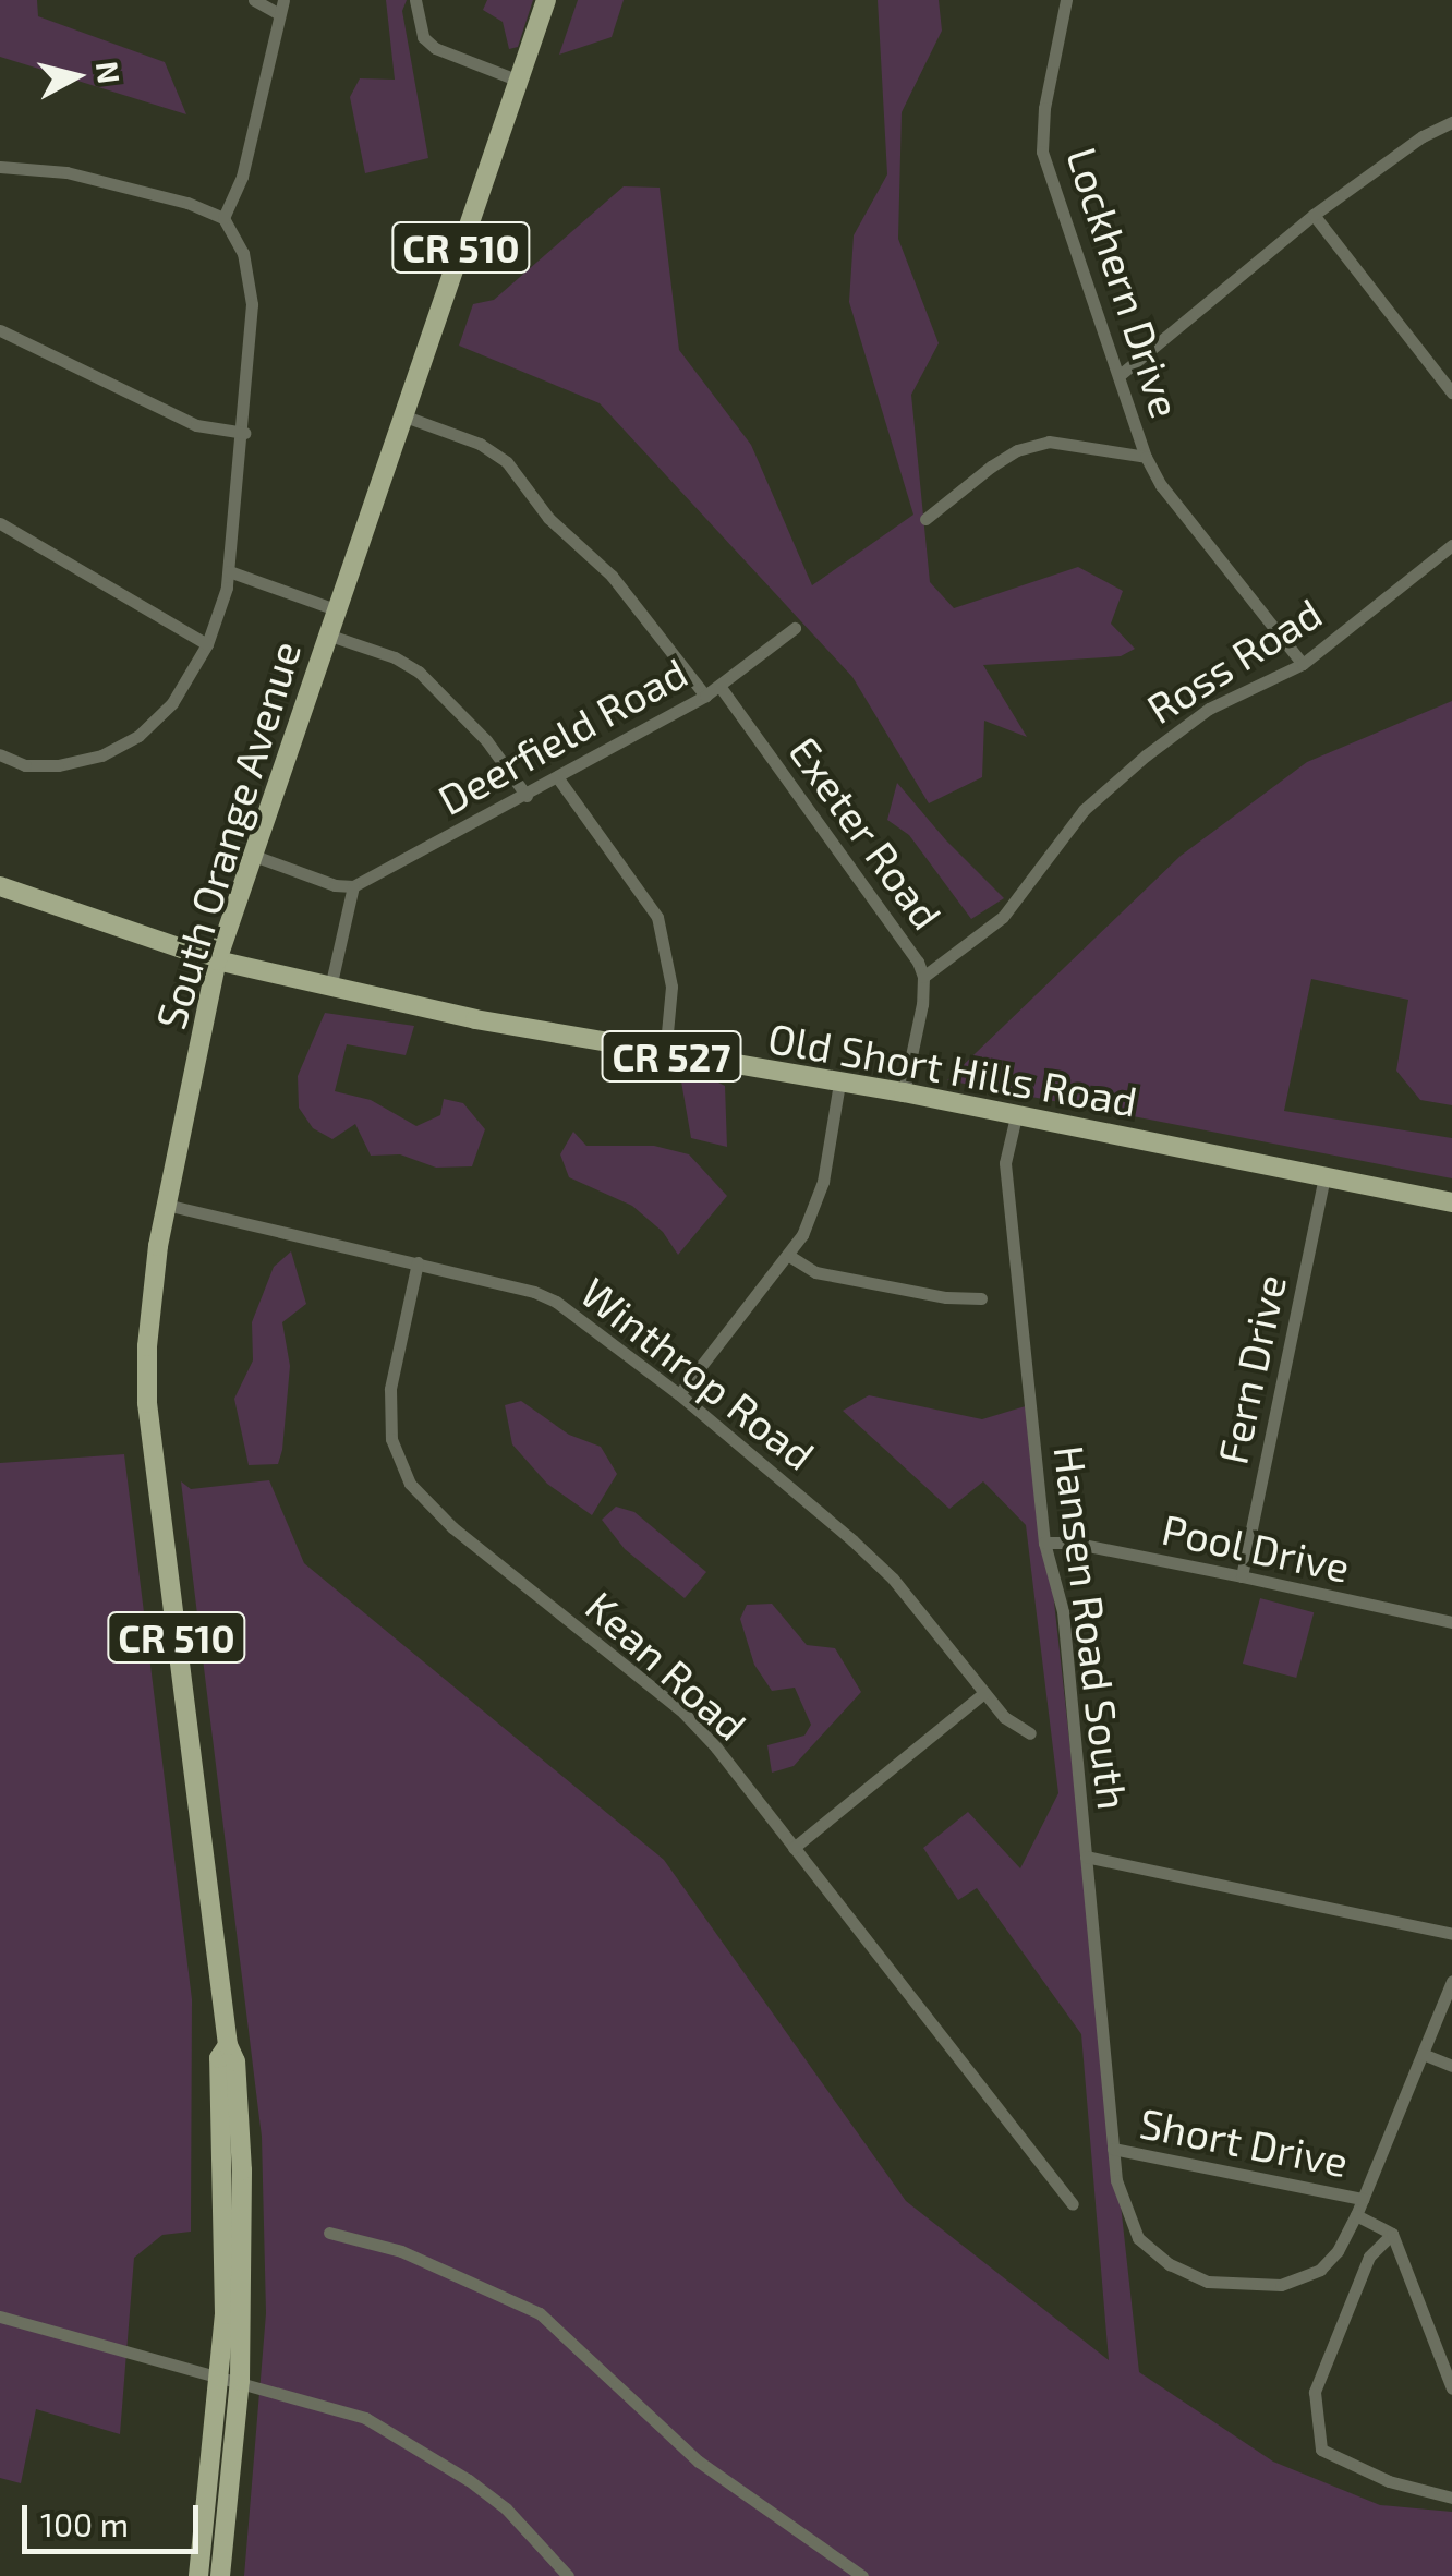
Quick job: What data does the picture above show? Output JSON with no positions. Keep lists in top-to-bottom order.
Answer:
{
  "streets": {
    "main road": [
      "CR 510",
      "South Orange Avenue",
      "CR 527",
      "Old Short Hills Road"
    ],
    "street": [
      "Lockhern Drive",
      "Ross Road",
      "Deerfield Road",
      "Exeter Road",
      "Fern Drive",
      "Winthrop Road",
      "Pool Drive",
      "Hansen Road South",
      "Kean Road",
      "Short Drive"
    ]
  },
  "crossings": [
    ["Lockhern Drive", "Ross Road"],
    ["Ross Road", "Exeter Road"],
    ["Deerfield Road", "Exeter Road"],
    ["Exeter Road", "Old Short Hills Road"],
    ["South Orange Avenue", "Old Short Hills Road"],
    ["South Orange Avenue", "Winthrop Road"],
    ["Old Short Hills Road", "Fern Drive"],
    ["Old Short Hills Road", "Hansen Road South"],
    ["Fern Drive", "Pool Drive"],
    ["Winthrop Road", "Kean Road"],
    ["Pool Drive", "Hansen Road South"],
    ["Hansen Road South", "Short Drive"]
  ],
  "scale_bar": "100 m",
  "north": "right"
}
